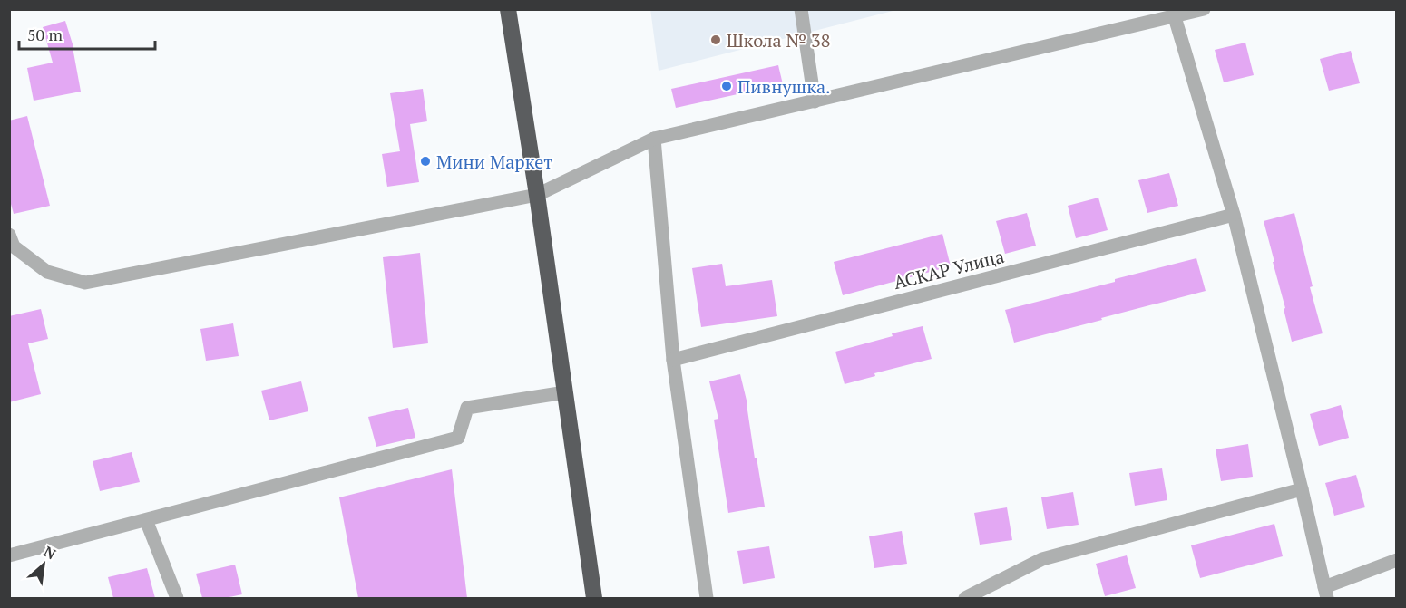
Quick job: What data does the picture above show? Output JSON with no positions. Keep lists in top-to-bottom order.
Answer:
{
  "streets": {
    "street": ["АСКАР Улица"]
  },
  "places": ["Школа № 38", "Пивнушка.", "Мини Маркет"],
  "scale_bar": "50 m",
  "north": "top right"
}
